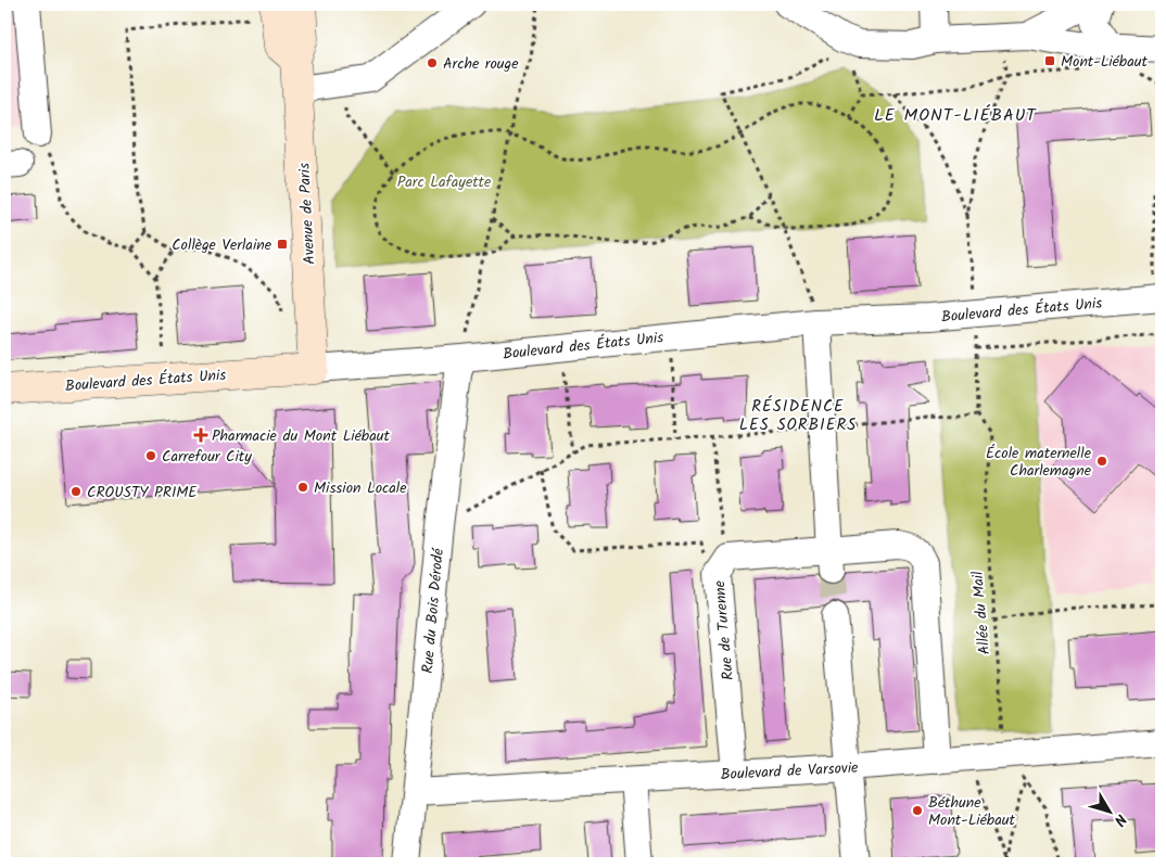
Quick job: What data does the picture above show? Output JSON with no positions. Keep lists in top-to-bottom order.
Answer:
{
  "streets": {
    "street": [
      "Avenue de Paris",
      "Boulevard des États Unis",
      "Rue du Bois Dérodé",
      "Rue de Turenne",
      "Boulevard de Varsovie"
    ],
    "path": ["Allée du Mail"]
  },
  "crossings": [
    ["Avenue de Paris", "Boulevard des États Unis"],
    ["Boulevard des États Unis", "Rue du Bois Dérodé"],
    ["Rue du Bois Dérodé", "Boulevard de Varsovie"],
    ["Allée du Mail", "Boulevard de Varsovie"],
    ["Rue de Turenne", "Boulevard de Varsovie"]
  ],
  "districts": ["LE MONT-LIÉBAUT", "RÉSIDENCE LES SORBIERS"],
  "parks": ["Parc Lafayette"],
  "places": {
    "transit": ["Mont-Liébaut", "Collège Verlaine"],
    "other": [
      "Arche rouge",
      "Carrefour City",
      "École maternelle Charlemagne",
      "Mission Locale",
      "CROUSTY PRIME",
      "Béthune Mont-Liébaut"
    ],
    "health": ["Pharmacie du Mont Liébaut"]
  },
  "north": "bottom right"
}
